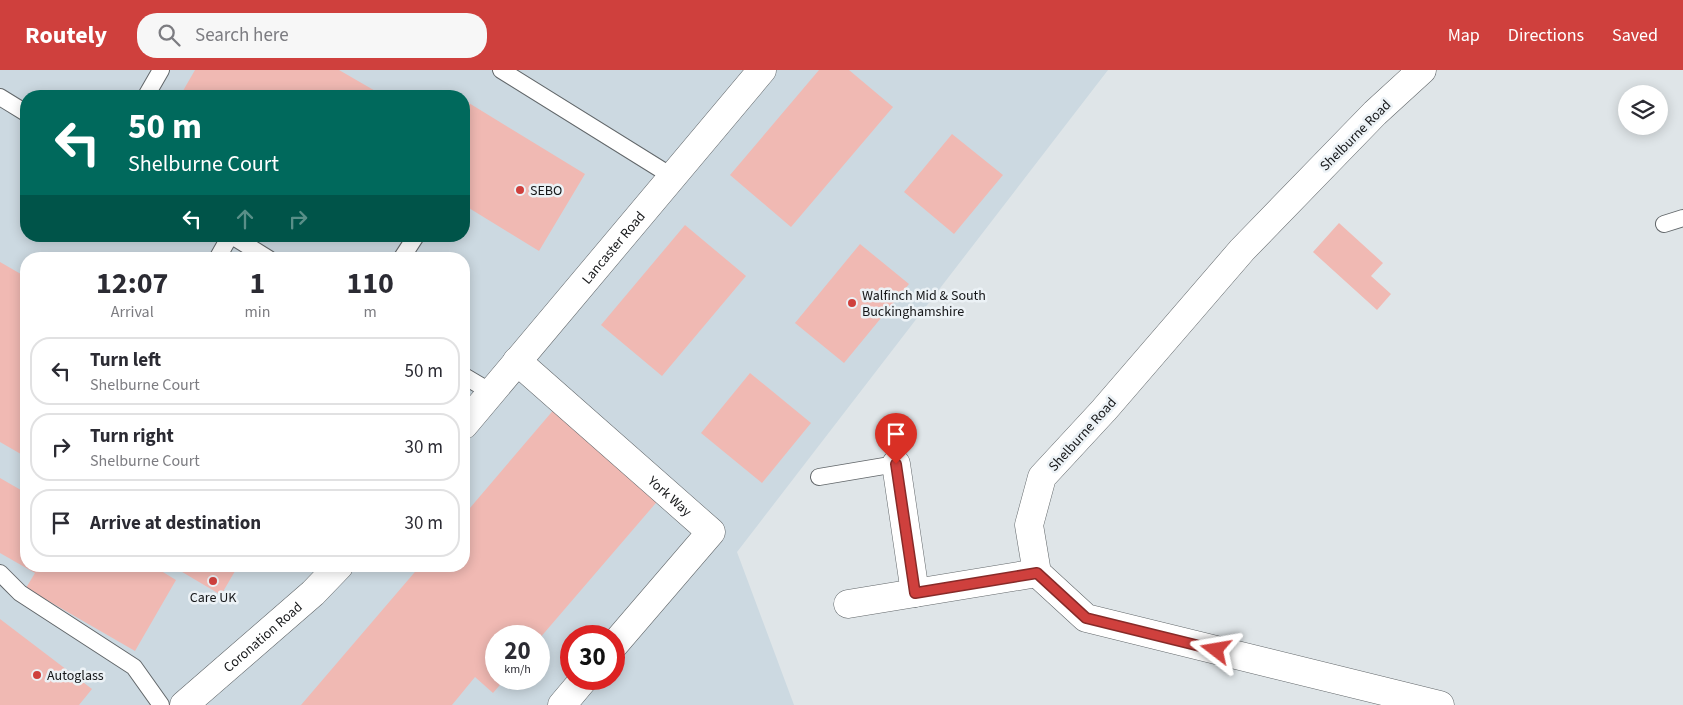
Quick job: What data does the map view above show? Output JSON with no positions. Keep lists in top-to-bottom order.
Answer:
{
  "streets": {
    "street": [
      "Shelburne Road",
      "Lancaster Road",
      "York Way",
      "Coronation Road"
    ]
  },
  "crossings": [
    ["Lancaster Road", "York Way"]
  ],
  "places": [
    "SEBO",
    "Walfinch Mid & South Buckinghamshire",
    "Care UK",
    "Autoglass"
  ],
  "page": {
    "header": "Routely",
    "search": "Search here",
    "nav": ["Map", "Directions", "Saved"],
    "turn": ["50 m", "Shelburne Court"],
    "eta": [
      "12:07",
      "Arrival",
      "1",
      "min",
      "110",
      "m"
    ],
    "list": [
      {
        "name": "Turn left",
        "note": "Shelburne Court",
        "value": "50 m"
      },
      {
        "name": "Turn right",
        "note": "Shelburne Court",
        "value": "30 m"
      },
      {
        "name": "Arrive at destination",
        "value": "30 m"
      }
    ],
    "speed": "20 km/h",
    "limit": "30"
  }
}
